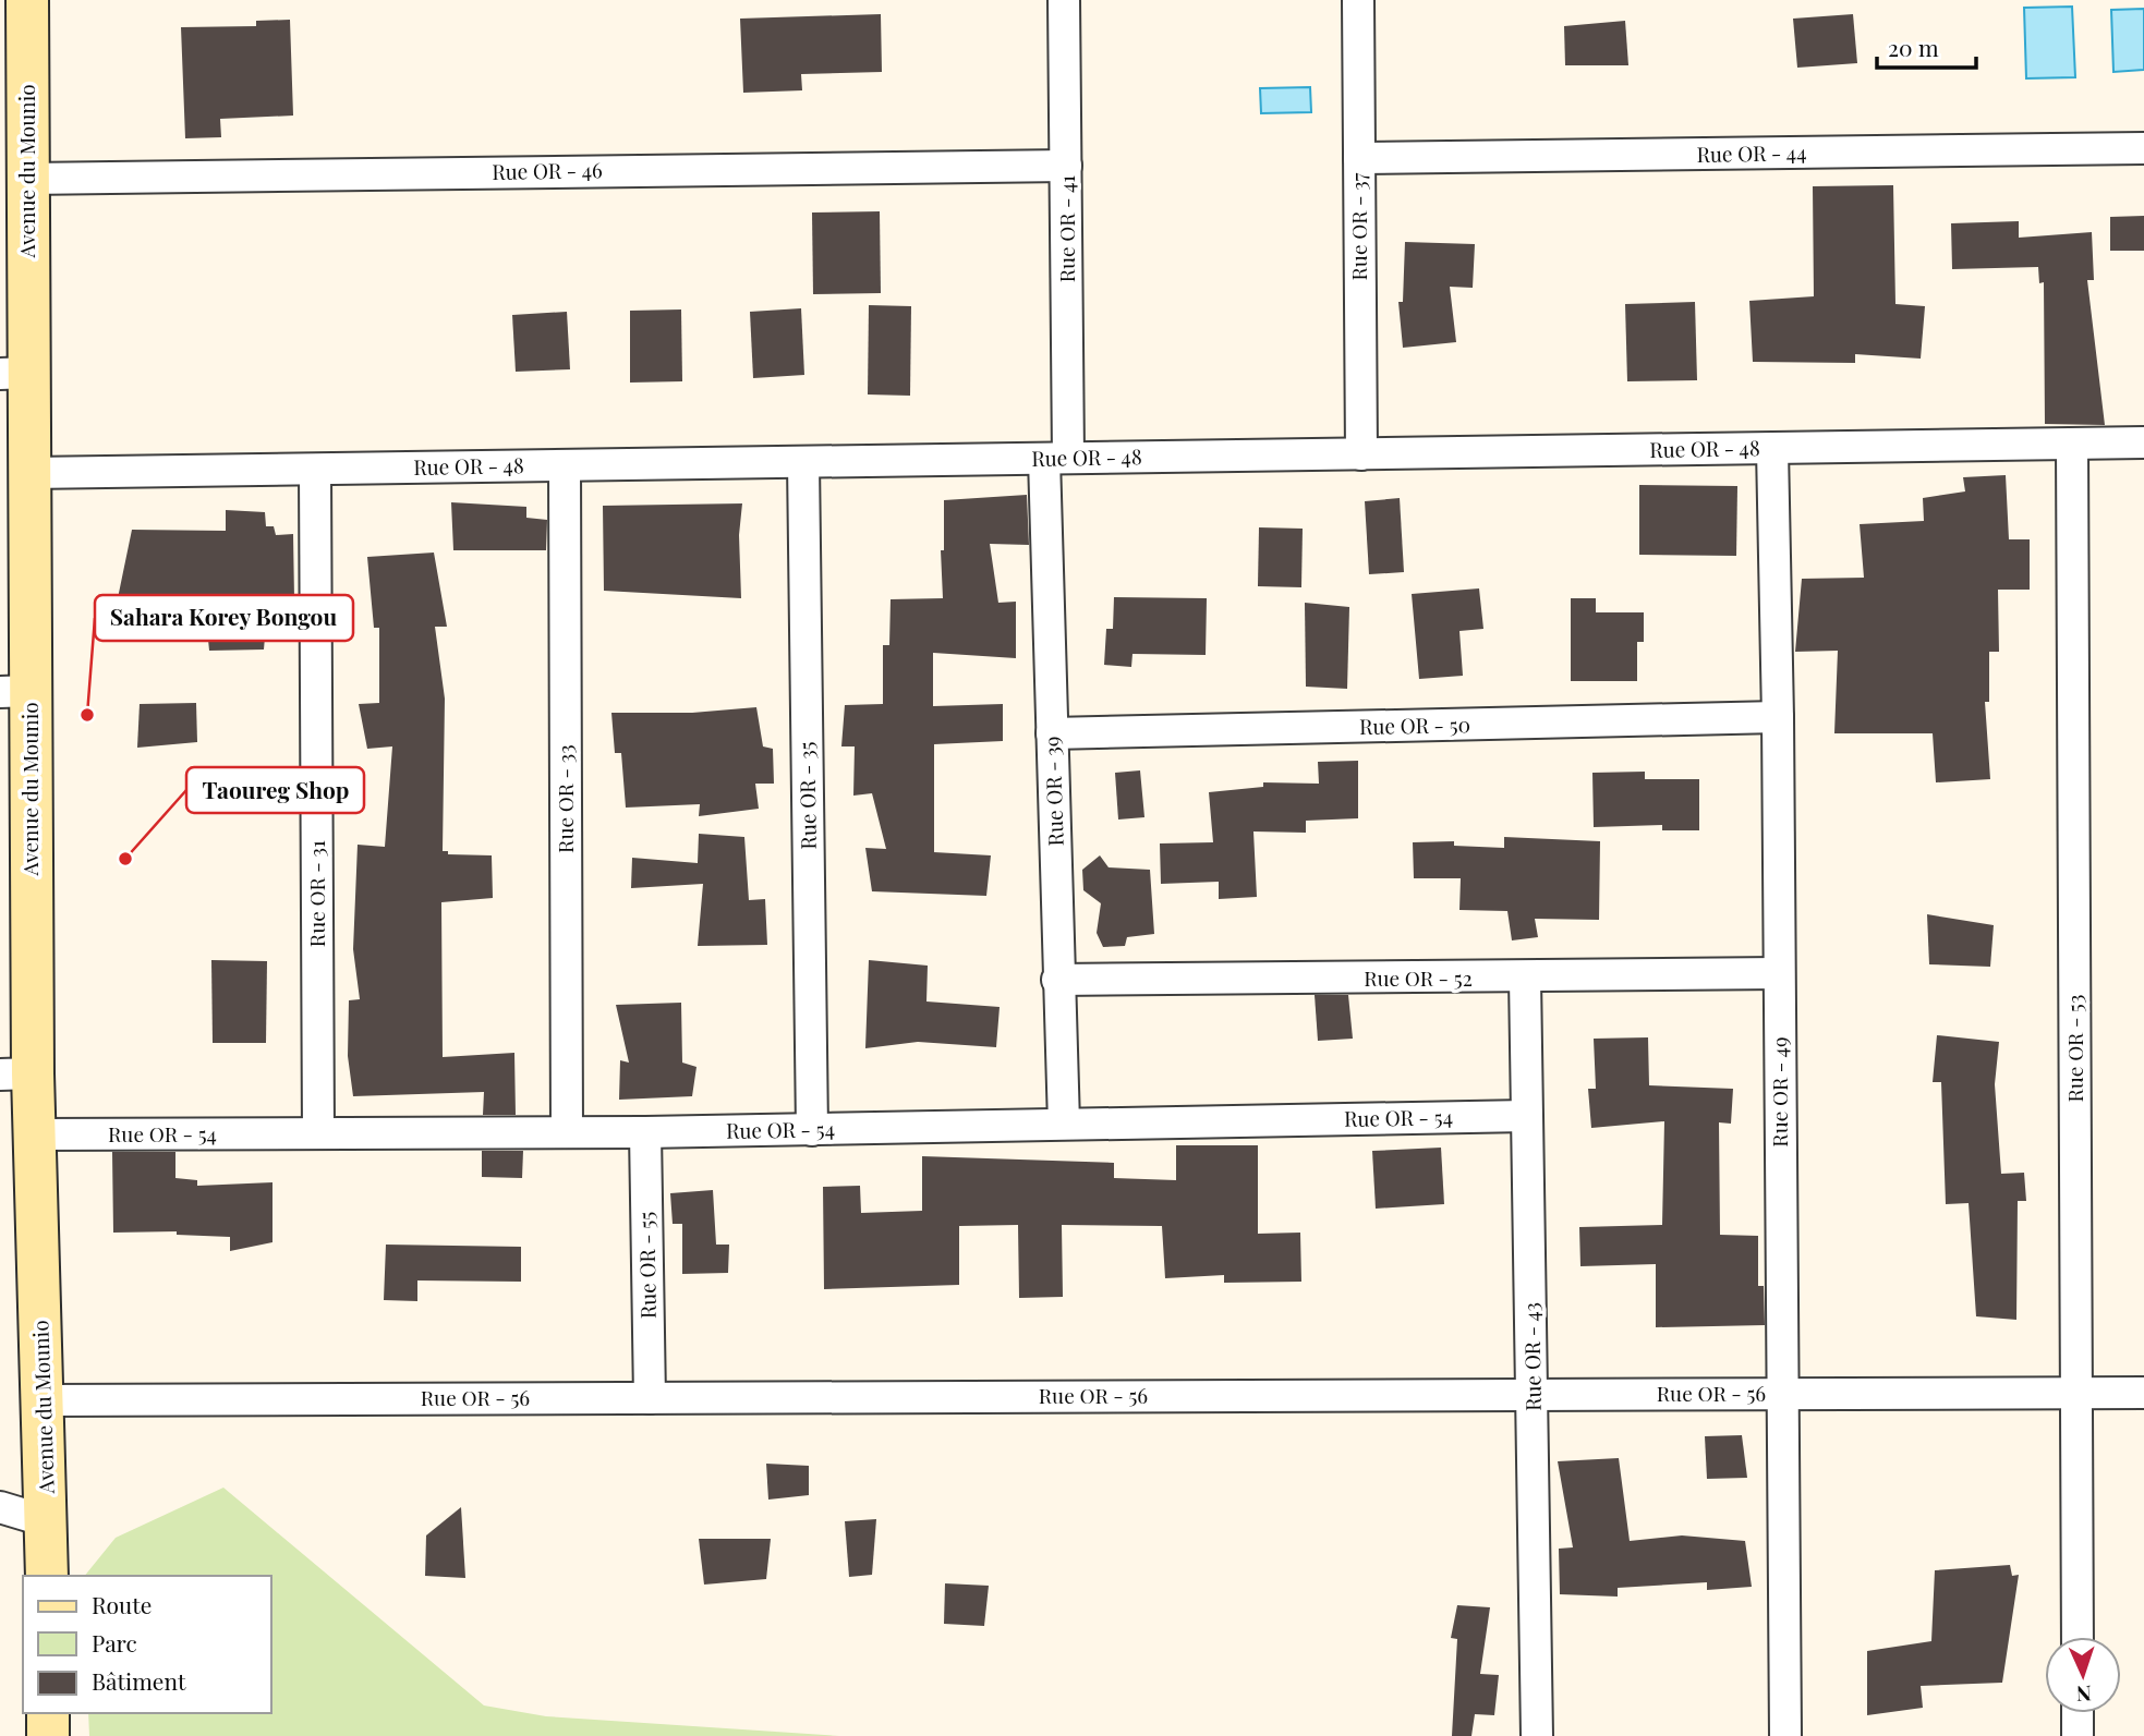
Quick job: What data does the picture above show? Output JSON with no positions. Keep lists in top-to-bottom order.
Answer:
{
  "streets": {
    "street": [
      "Rue OR - 44",
      "Avenue du Mounio",
      "Rue OR - 46",
      "Rue OR - 37",
      "Rue OR - 41",
      "Rue OR - 48",
      "Rue OR - 50",
      "Rue OR - 39",
      "Rue OR - 35",
      "Rue OR - 33",
      "Rue OR - 31",
      "Rue OR - 52",
      "Rue OR - 53",
      "Rue OR - 49",
      "Rue OR - 54",
      "Rue OR - 55",
      "Rue OR - 43",
      "Rue OR - 56"
    ]
  },
  "crossings": [
    ["Rue OR - 44", "Rue OR - 37"],
    ["Avenue du Mounio", "Rue OR - 46"],
    ["Avenue du Mounio", "Rue OR - 48"],
    ["Avenue du Mounio", "Rue OR - 54"],
    ["Avenue du Mounio", "Rue OR - 56"],
    ["Rue OR - 46", "Rue OR - 41"],
    ["Rue OR - 37", "Rue OR - 48"],
    ["Rue OR - 41", "Rue OR - 48"],
    ["Rue OR - 41", "Rue OR - 39"],
    ["Rue OR - 48", "Rue OR - 39"],
    ["Rue OR - 48", "Rue OR - 35"],
    ["Rue OR - 48", "Rue OR - 33"],
    ["Rue OR - 48", "Rue OR - 31"],
    ["Rue OR - 48", "Rue OR - 53"],
    ["Rue OR - 48", "Rue OR - 49"],
    ["Rue OR - 50", "Rue OR - 39"],
    ["Rue OR - 50", "Rue OR - 49"],
    ["Rue OR - 39", "Rue OR - 52"],
    ["Rue OR - 39", "Rue OR - 54"],
    ["Rue OR - 35", "Rue OR - 54"],
    ["Rue OR - 33", "Rue OR - 54"],
    ["Rue OR - 31", "Rue OR - 54"],
    ["Rue OR - 52", "Rue OR - 49"],
    ["Rue OR - 52", "Rue OR - 43"],
    ["Rue OR - 53", "Rue OR - 56"],
    ["Rue OR - 49", "Rue OR - 56"],
    ["Rue OR - 54", "Rue OR - 55"],
    ["Rue OR - 54", "Rue OR - 43"],
    ["Rue OR - 55", "Rue OR - 56"],
    ["Rue OR - 43", "Rue OR - 56"]
  ],
  "places": ["Sahara Korey Bongou", "Taoureg Shop"],
  "legend": ["Route", "Parc", "Bâtiment"],
  "scale_bar": "20 m",
  "north": "bottom"
}
